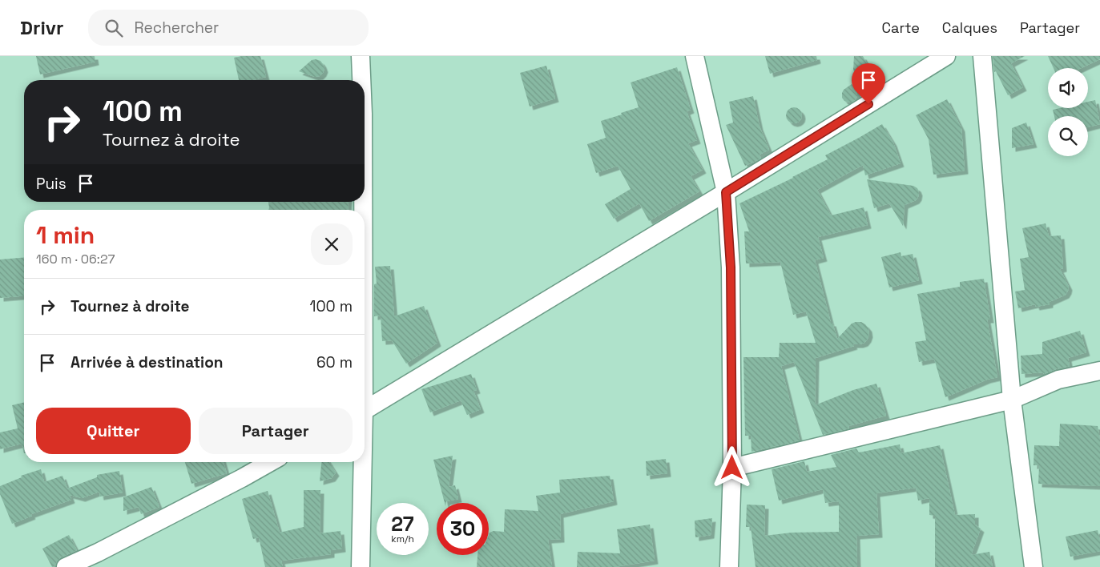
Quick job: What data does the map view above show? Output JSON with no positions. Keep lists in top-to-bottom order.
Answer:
{
  "page": {
    "header": "Drivr",
    "search": "Rechercher",
    "nav": ["Carte", "Calques", "Partager"],
    "turn": ["100 m", "Tournez à droite"],
    "then": "Puis",
    "heading": ["1 min", "160 m · 06:27"],
    "list": [
      {
        "name": "Tournez à droite",
        "value": "100 m"
      },
      {
        "name": "Arrivée à destination",
        "value": "60 m"
      }
    ],
    "buttons": ["Quitter", "Partager"],
    "speed": "27 km/h",
    "limit": "30"
  }
}
